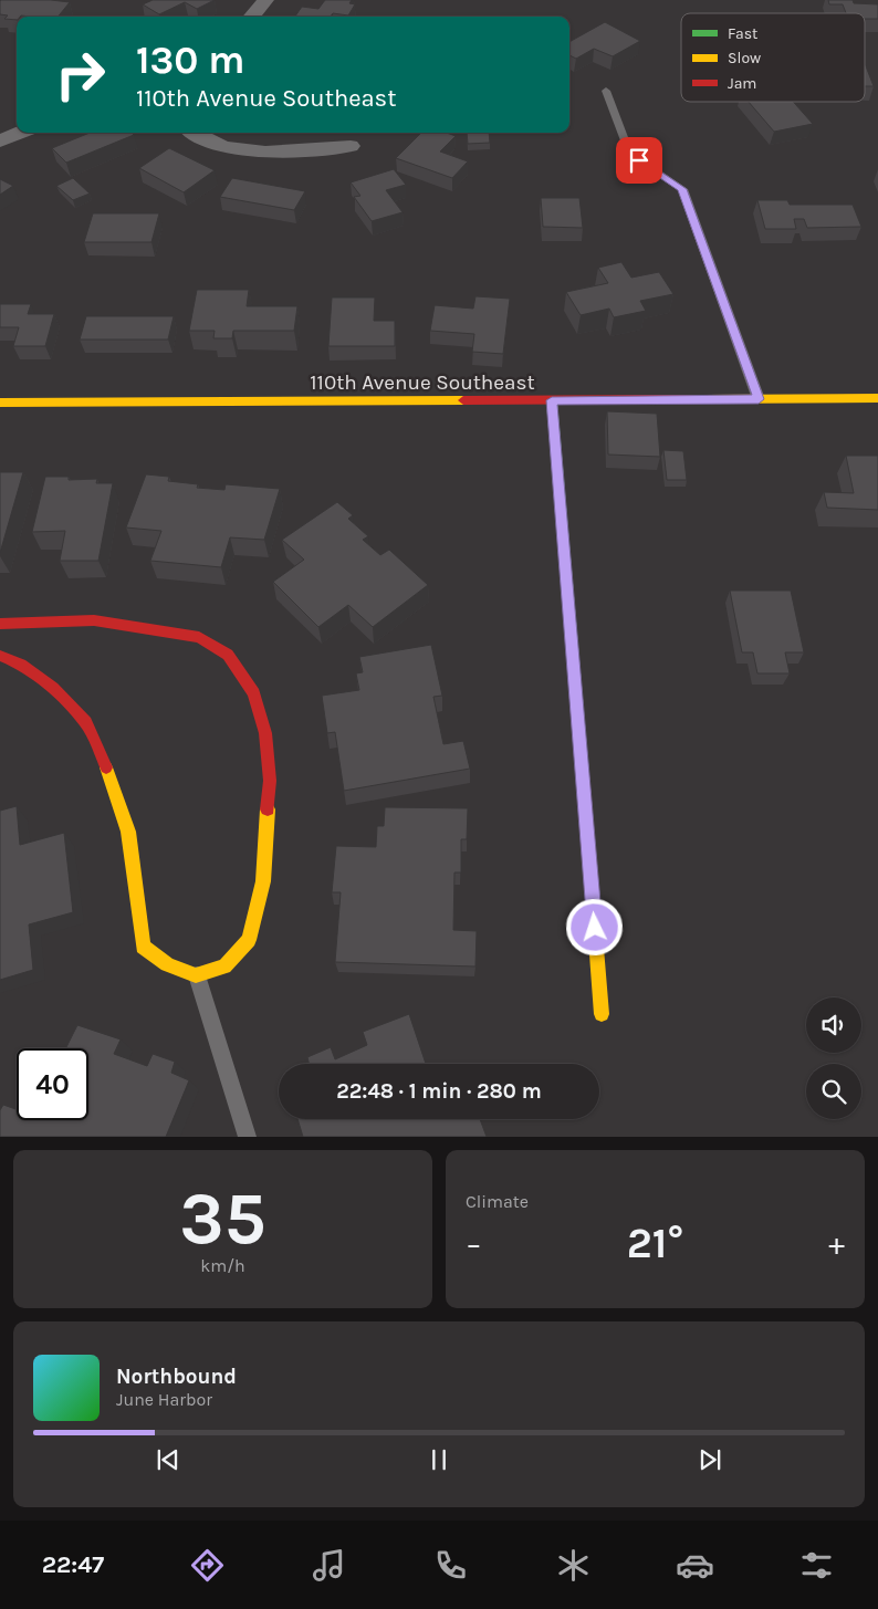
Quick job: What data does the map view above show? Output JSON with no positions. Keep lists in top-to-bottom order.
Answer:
{
  "streets": {
    "street": ["110th Avenue Southeast"]
  },
  "legend": ["Fast", "Slow", "Jam"],
  "page": {
    "turn": ["130 m", "110th Avenue Southeast"],
    "limit": "40",
    "trip": "22:48 · 1 min · 280 m",
    "tile": [
      ["35", "km/h"],
      "Climate"
    ],
    "heat": ["−", "21°", "+"],
    "song": ["Northbound", "June Harbor"],
    "tabs": "22:47"
  }
}
